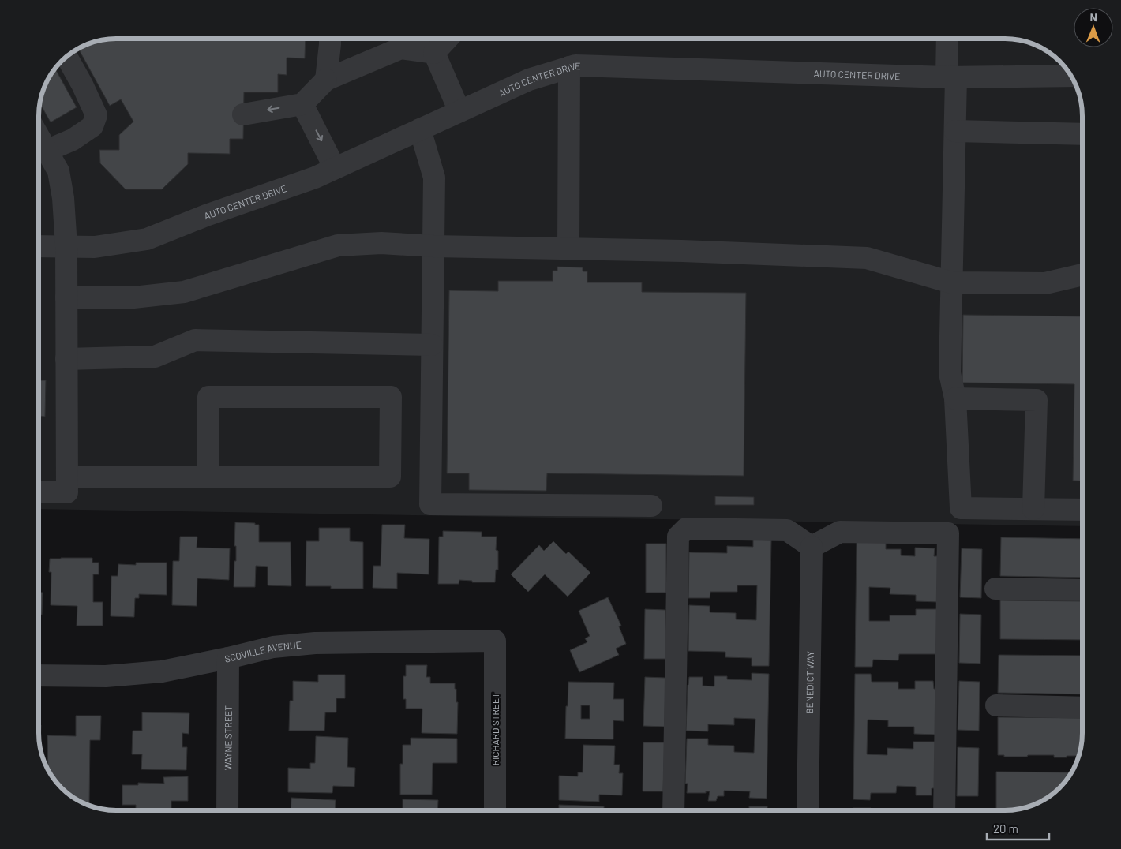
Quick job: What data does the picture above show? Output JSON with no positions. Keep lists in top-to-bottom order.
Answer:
{
  "streets": {
    "street": [
      "AUTO CENTER DRIVE",
      "SCOVILLE AVENUE",
      "BENEDICT WAY",
      "RICHARD STREET",
      "WAYNE STREET"
    ]
  },
  "crossings": [
    ["SCOVILLE AVENUE", "RICHARD STREET"],
    ["SCOVILLE AVENUE", "WAYNE STREET"]
  ],
  "scale_bar": "20 m",
  "north": "top"
}
